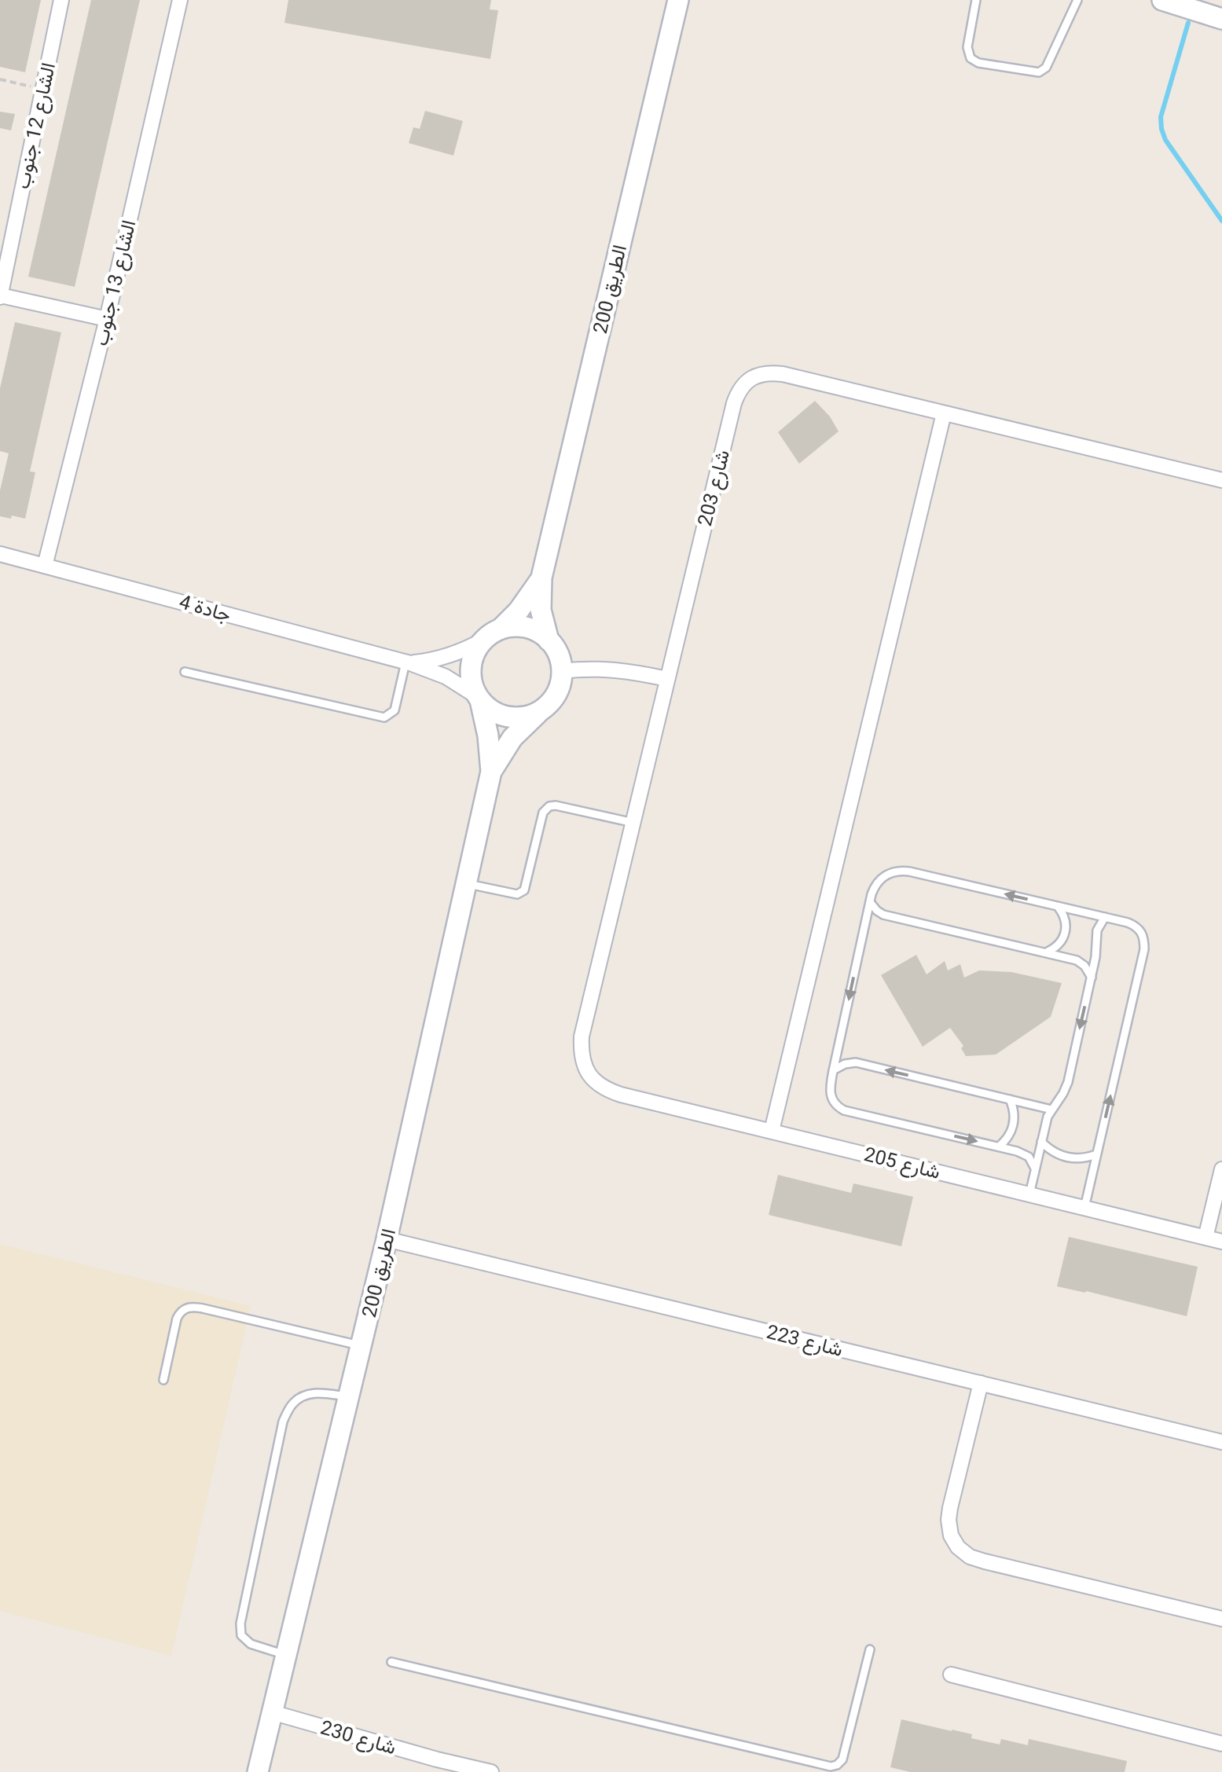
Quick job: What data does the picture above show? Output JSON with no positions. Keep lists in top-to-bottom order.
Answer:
{
  "streets": {
    "main road": ["الطريق 200"],
    "street": [
      "الشارع 12 جنوب",
      "الشارع 13 جنوب",
      "شارع 203",
      "جادة 4",
      "شارع 205",
      "شارع 223",
      "شارع 230"
    ]
  },
  "crossings": [
    ["الشارع 13 جنوب", "جادة 4"],
    ["الطريق 200", "جادة 4"],
    ["الطريق 200", "شارع 223"],
    ["الطريق 200", "شارع 230"],
    ["شارع 203", "شارع 205"]
  ]
}
